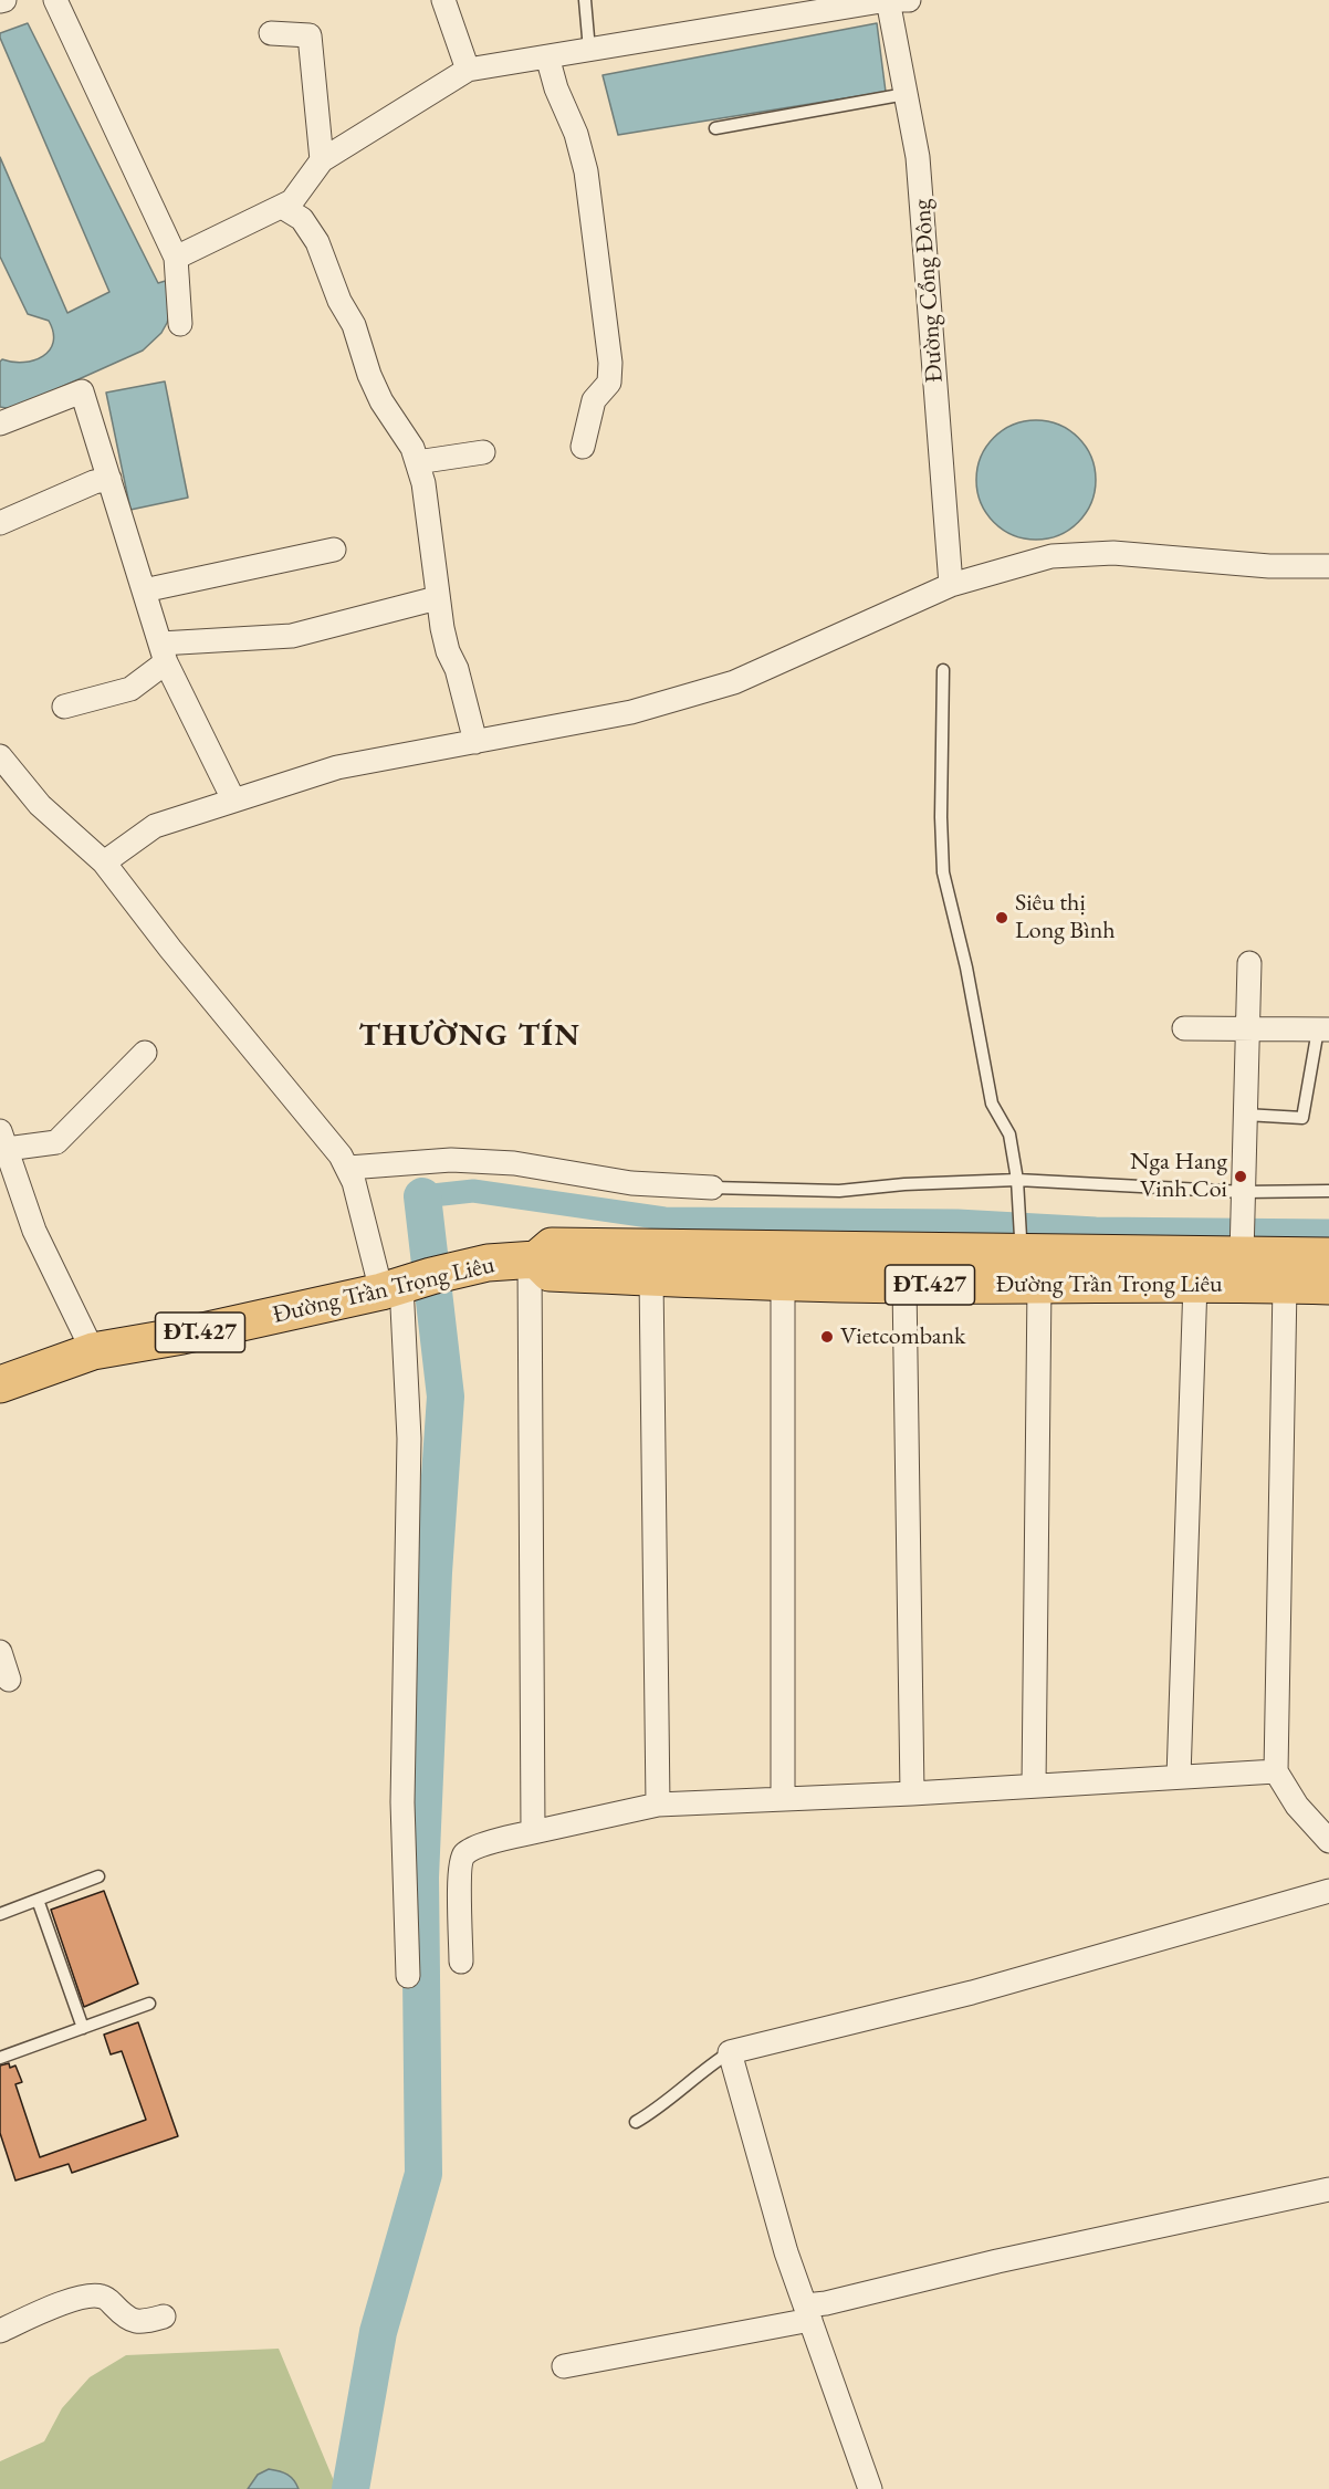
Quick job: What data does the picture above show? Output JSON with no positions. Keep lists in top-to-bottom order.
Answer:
{
  "streets": {
    "main road": ["ĐT.427", "Đường Trần Trọng Liêu"],
    "street": ["Đường Cổng Đông"]
  },
  "districts": ["THƯỜNG TÍN"],
  "places": ["Siêu thị Long Bình", "Nga Hang Vinh Coi", "Vietcombank"]
}
